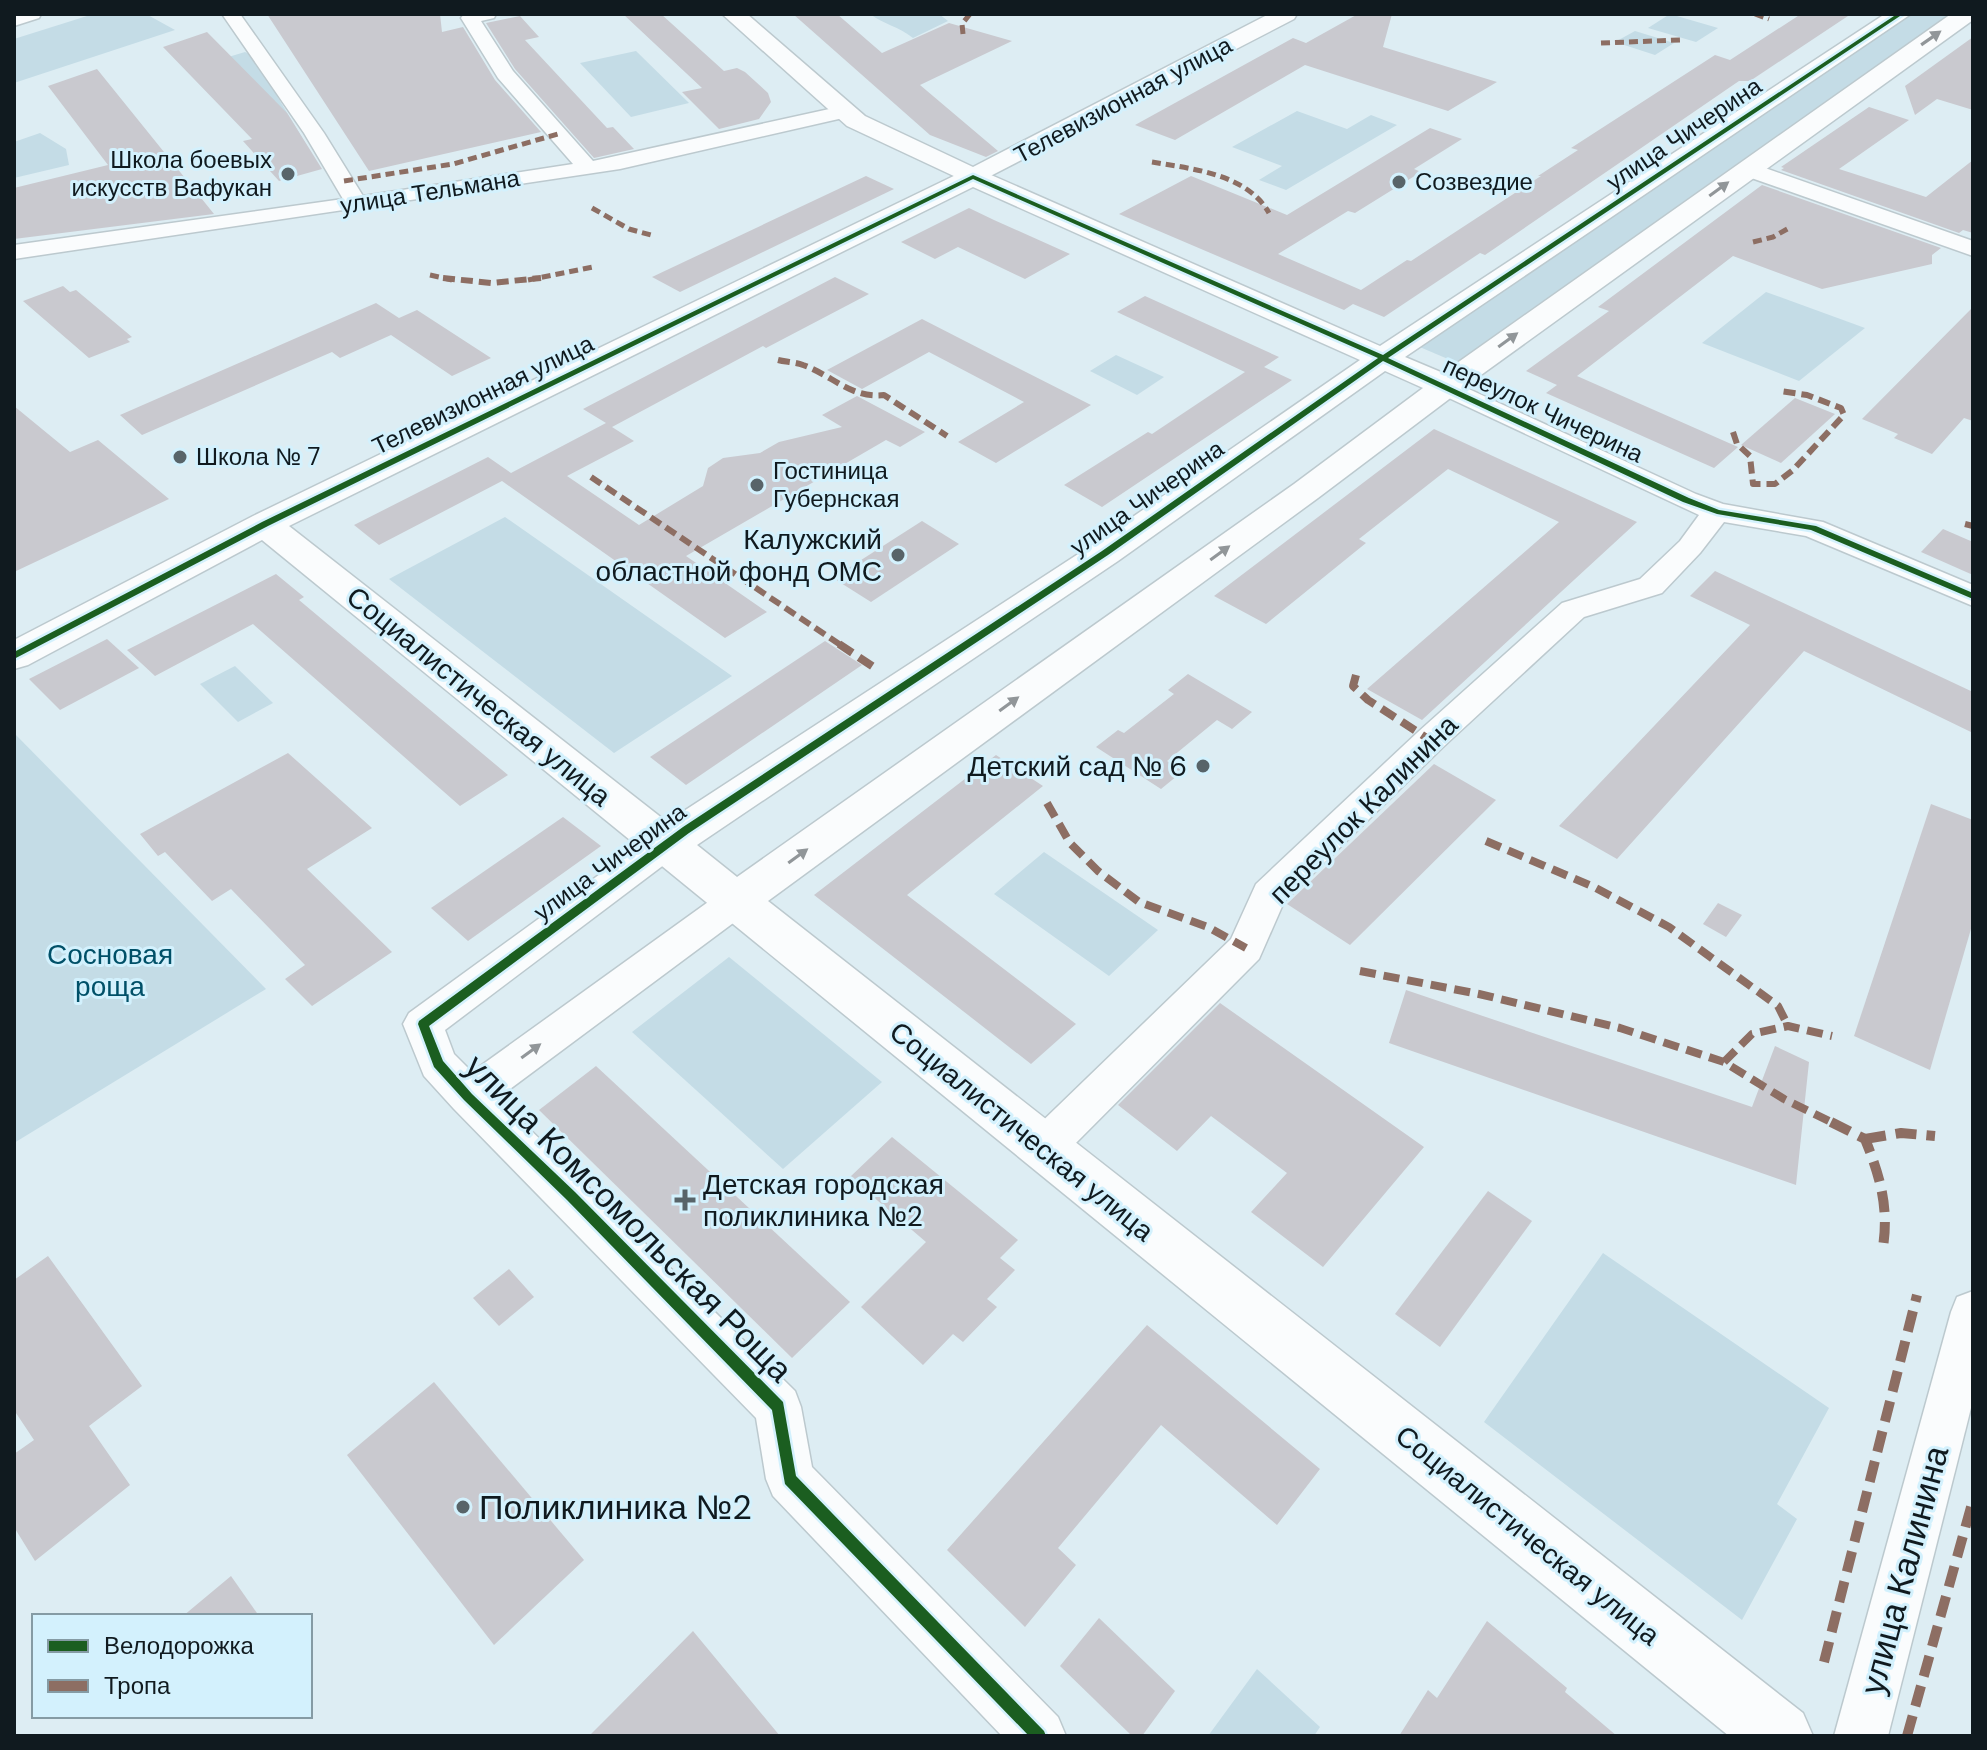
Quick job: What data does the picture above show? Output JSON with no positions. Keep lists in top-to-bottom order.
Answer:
{
  "streets": {
    "street": [
      "Телевизионная улица",
      "улица Чичерина",
      "улица Тельмана",
      "переулок Чичерина",
      "Социалистическая улица",
      "переулок Калинина",
      "улица Комсомольская Роща",
      "улица Калинина"
    ]
  },
  "crossings": [
    ["Телевизионная улица", "переулок Чичерина"],
    ["Телевизионная улица", "Социалистическая улица"],
    ["улица Чичерина", "переулок Чичерина"],
    ["улица Чичерина", "Социалистическая улица"],
    ["улица Чичерина", "улица Комсомольская Роща"],
    ["улица Тельмана", "переулок Чичерина"],
    ["переулок Чичерина", "переулок Калинина"],
    ["Социалистическая улица", "переулок Калинина"]
  ],
  "parks": ["Сосновая роща"],
  "places": {
    "other": [
      "Школа боевых искусств Вафукан",
      "Созвездие",
      "Школа № 7",
      "Гостиница Губернская",
      "Калужский областной фонд ОМС",
      "Детский сад № 6",
      "Поликлиника №2"
    ],
    "health": ["Детская городская поликлиника №2"]
  },
  "legend": ["Велодорожка", "Тропа"]
}
